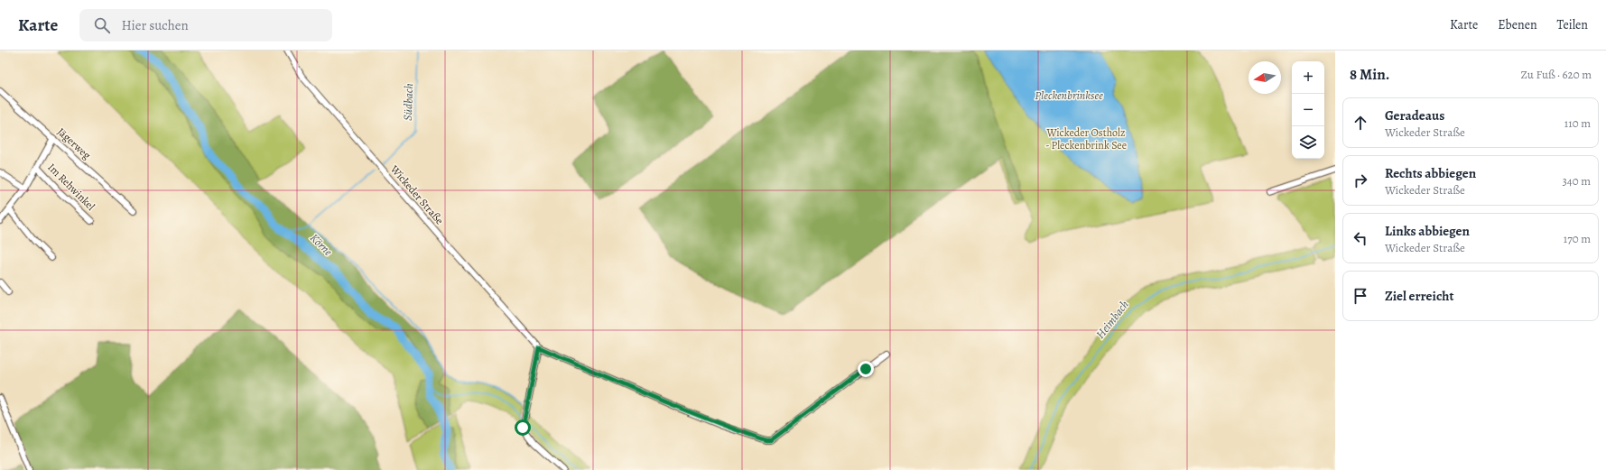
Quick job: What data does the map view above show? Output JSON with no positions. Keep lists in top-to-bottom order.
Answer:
{
  "streets": {
    "street": ["Jägerweg", "Im Rehwinkel", "Wickeder Straße"]
  },
  "water": [
    "Pleckenbrinksee",
    "Südbach",
    "Körne",
    "Heimbach"
  ],
  "parks": ["Wickeder Ostholz - Pleckenbrink See"],
  "north": "left",
  "page": {
    "header": "Karte",
    "search": "Hier suchen",
    "nav": ["Karte", "Ebenen", "Teilen"],
    "heading": ["8 Min.", "Zu Fuß · 620 m"],
    "map_buttons": ["+", "−"],
    "list": [
      ["Geradeaus", "Wickeder Straße", "110 m"],
      ["Rechts abbiegen", "Wickeder Straße", "340 m"],
      ["Links abbiegen", "Wickeder Straße", "170 m"],
      "Ziel erreicht"
    ]
  }
}
